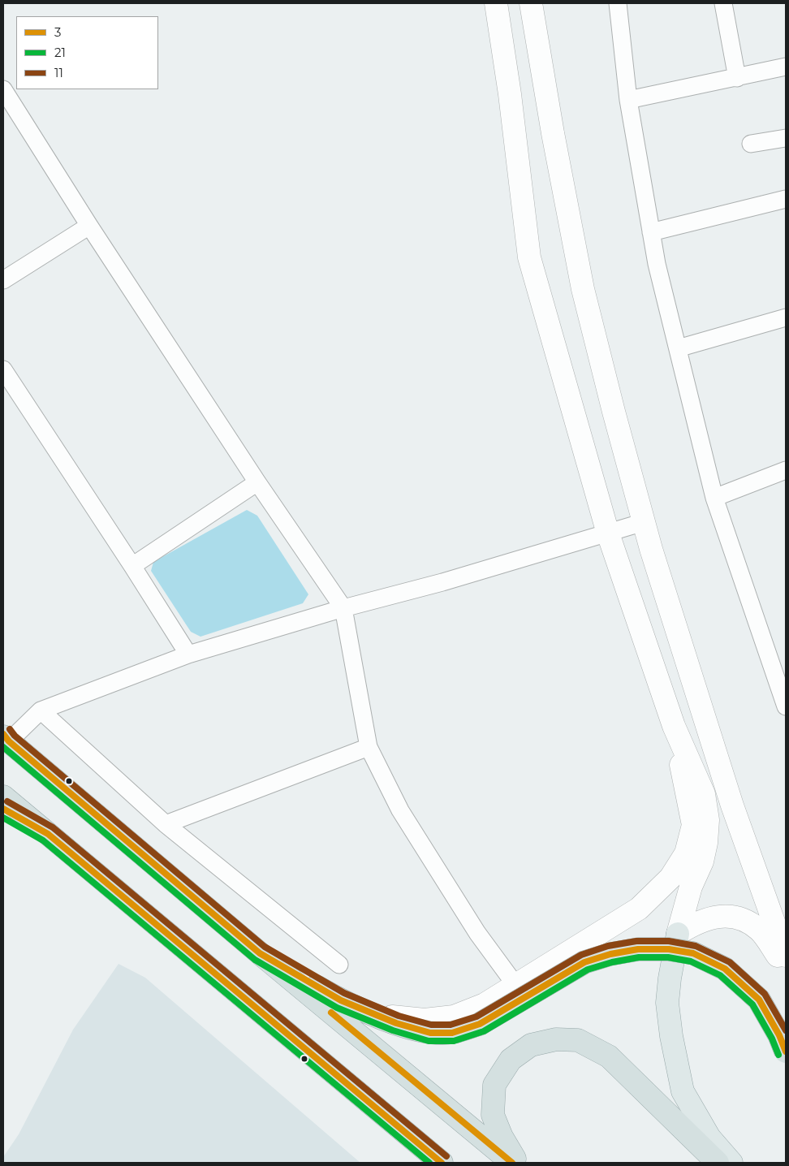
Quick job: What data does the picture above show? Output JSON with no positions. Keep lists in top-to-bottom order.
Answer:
{
  "lines": ["transit line 11", "transit line 3", "transit line 21"],
  "legend": ["3", "21", "11"]
}
